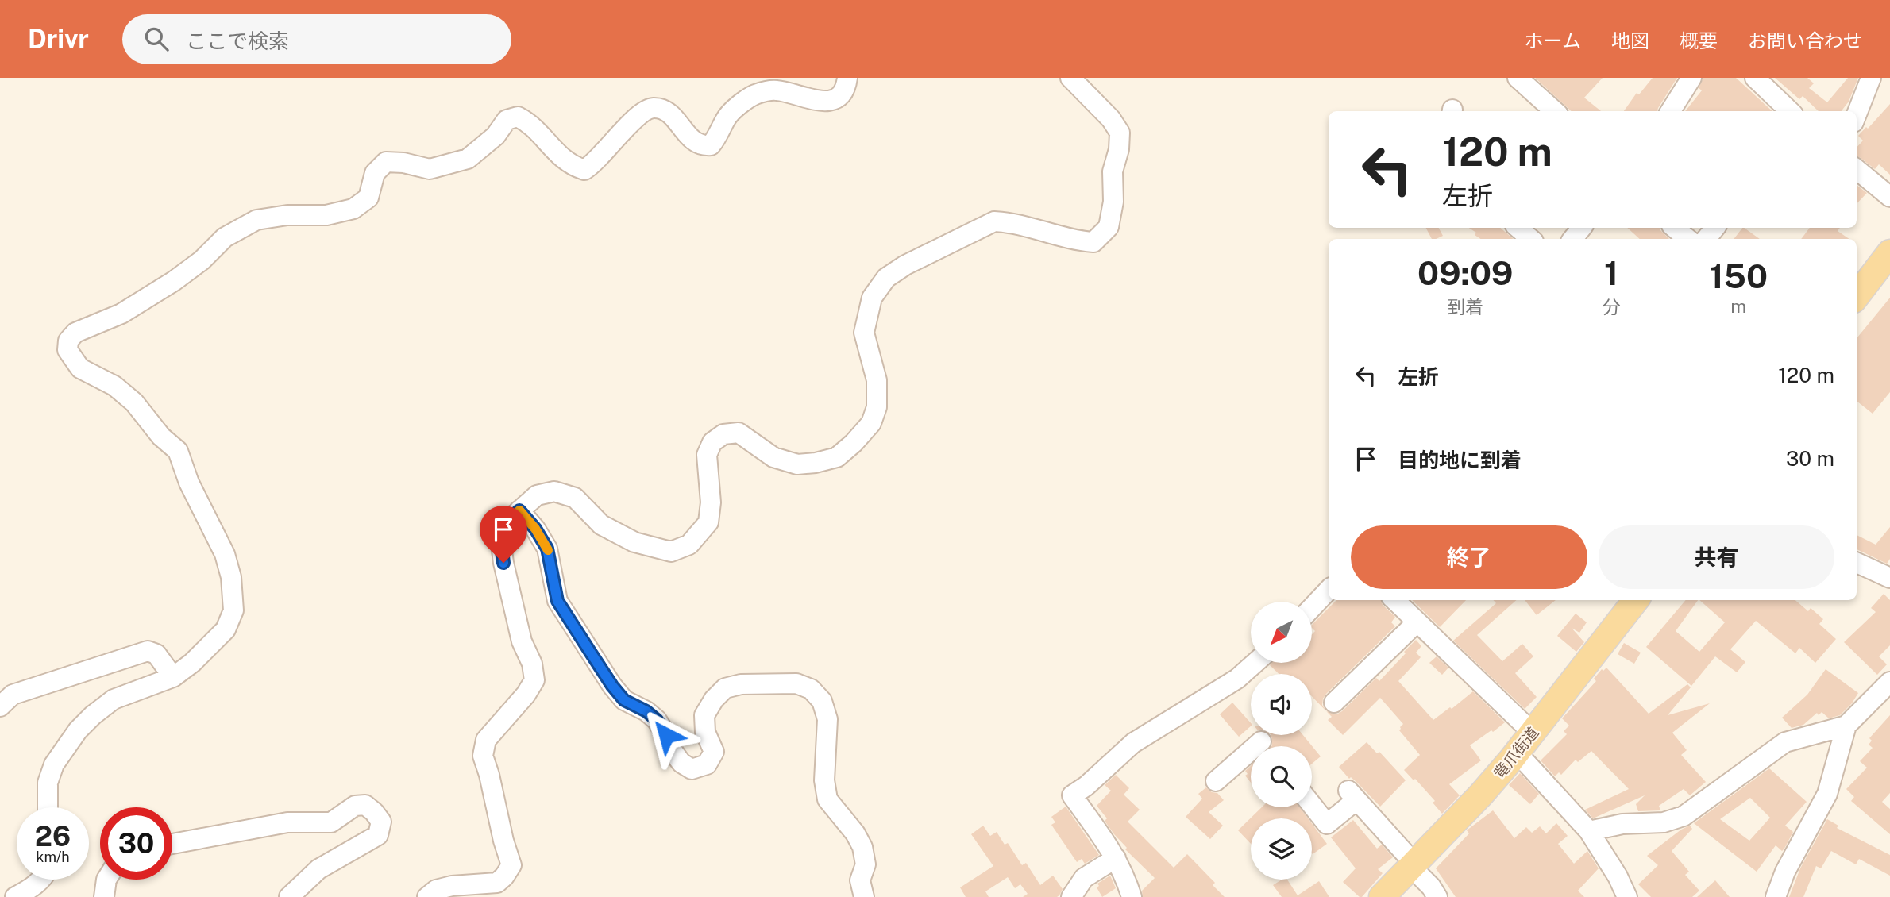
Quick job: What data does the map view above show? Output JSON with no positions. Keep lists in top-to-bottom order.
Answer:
{
  "streets": {
    "main road": ["竜爪街道"]
  },
  "north": "bottom left",
  "page": {
    "header": "Drivr",
    "search": "ここで検索",
    "nav": [
      "ホーム",
      "地図",
      "概要",
      "お問い合わせ"
    ],
    "turn": ["120 m", "左折"],
    "eta": [
      "09:09",
      "到着",
      "1",
      "分",
      "150",
      "m"
    ],
    "list": [
      {
        "name": "左折",
        "value": "120 m"
      },
      {
        "name": "目的地に到着",
        "value": "30 m"
      }
    ],
    "buttons": ["終了", "共有"],
    "speed": "26 km/h",
    "limit": "30"
  }
}
